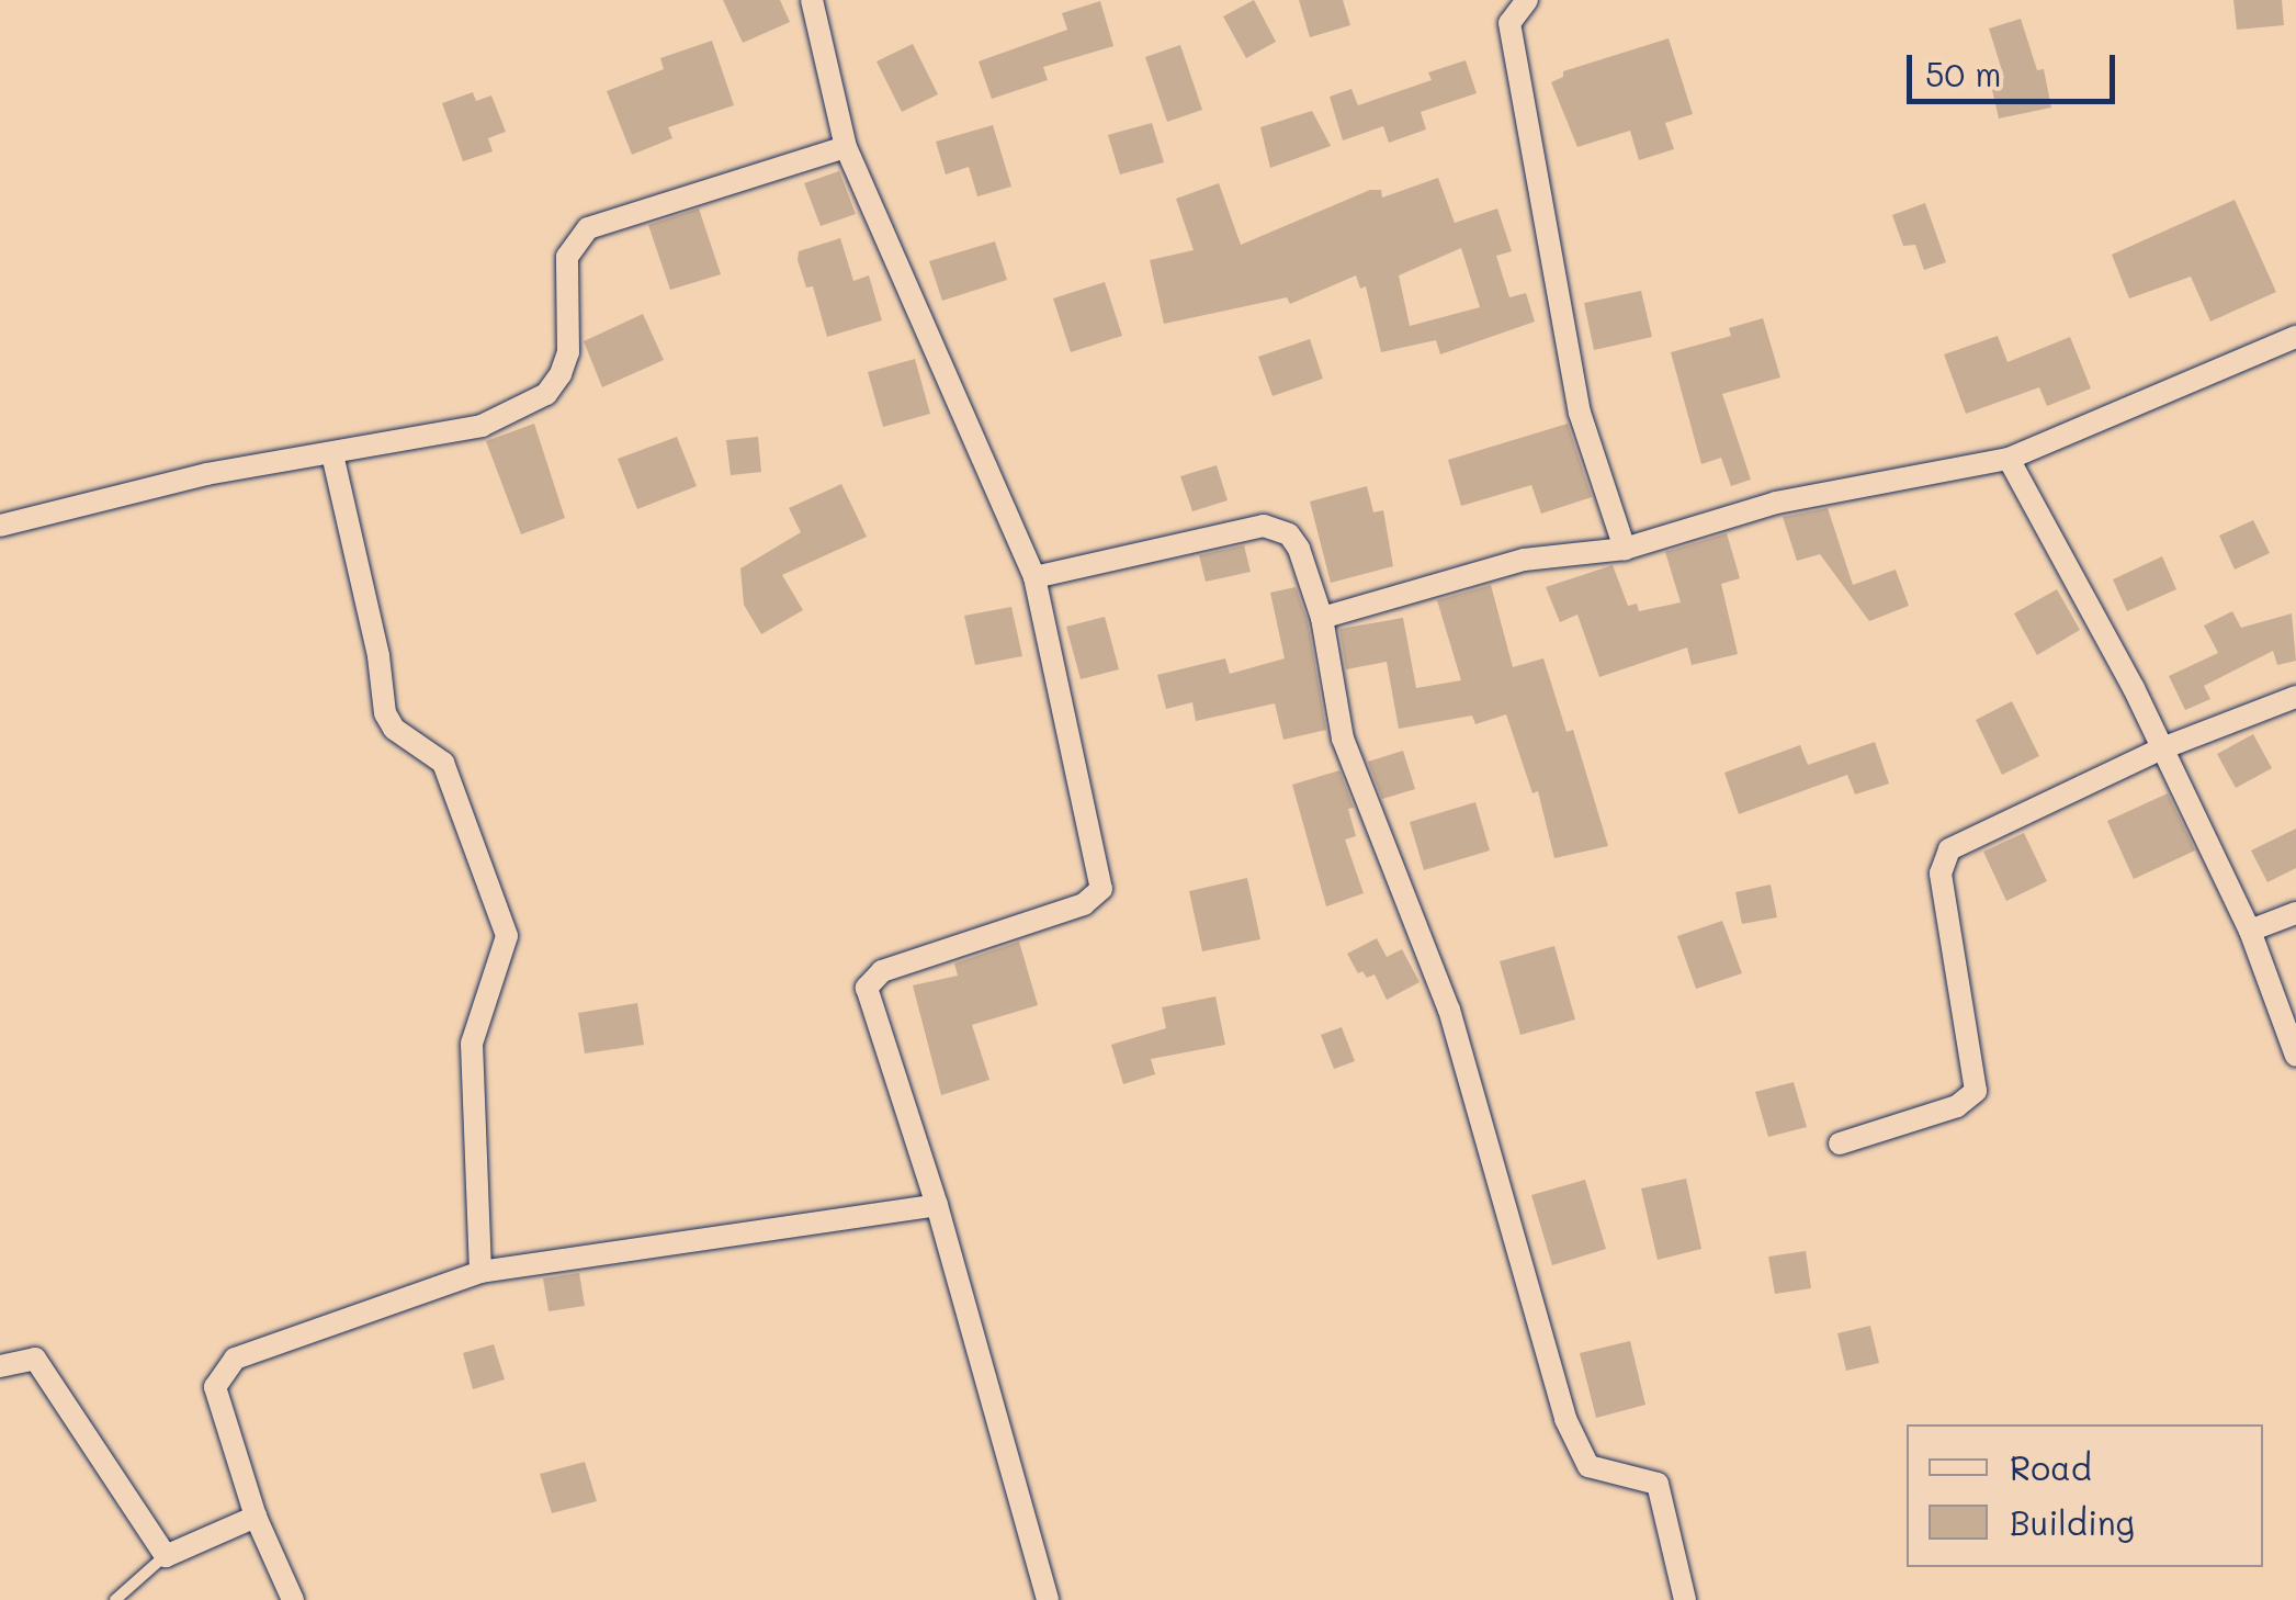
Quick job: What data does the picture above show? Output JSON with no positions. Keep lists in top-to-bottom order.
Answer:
{
  "legend": ["Road", "Building"],
  "scale_bar": "50 m"
}
